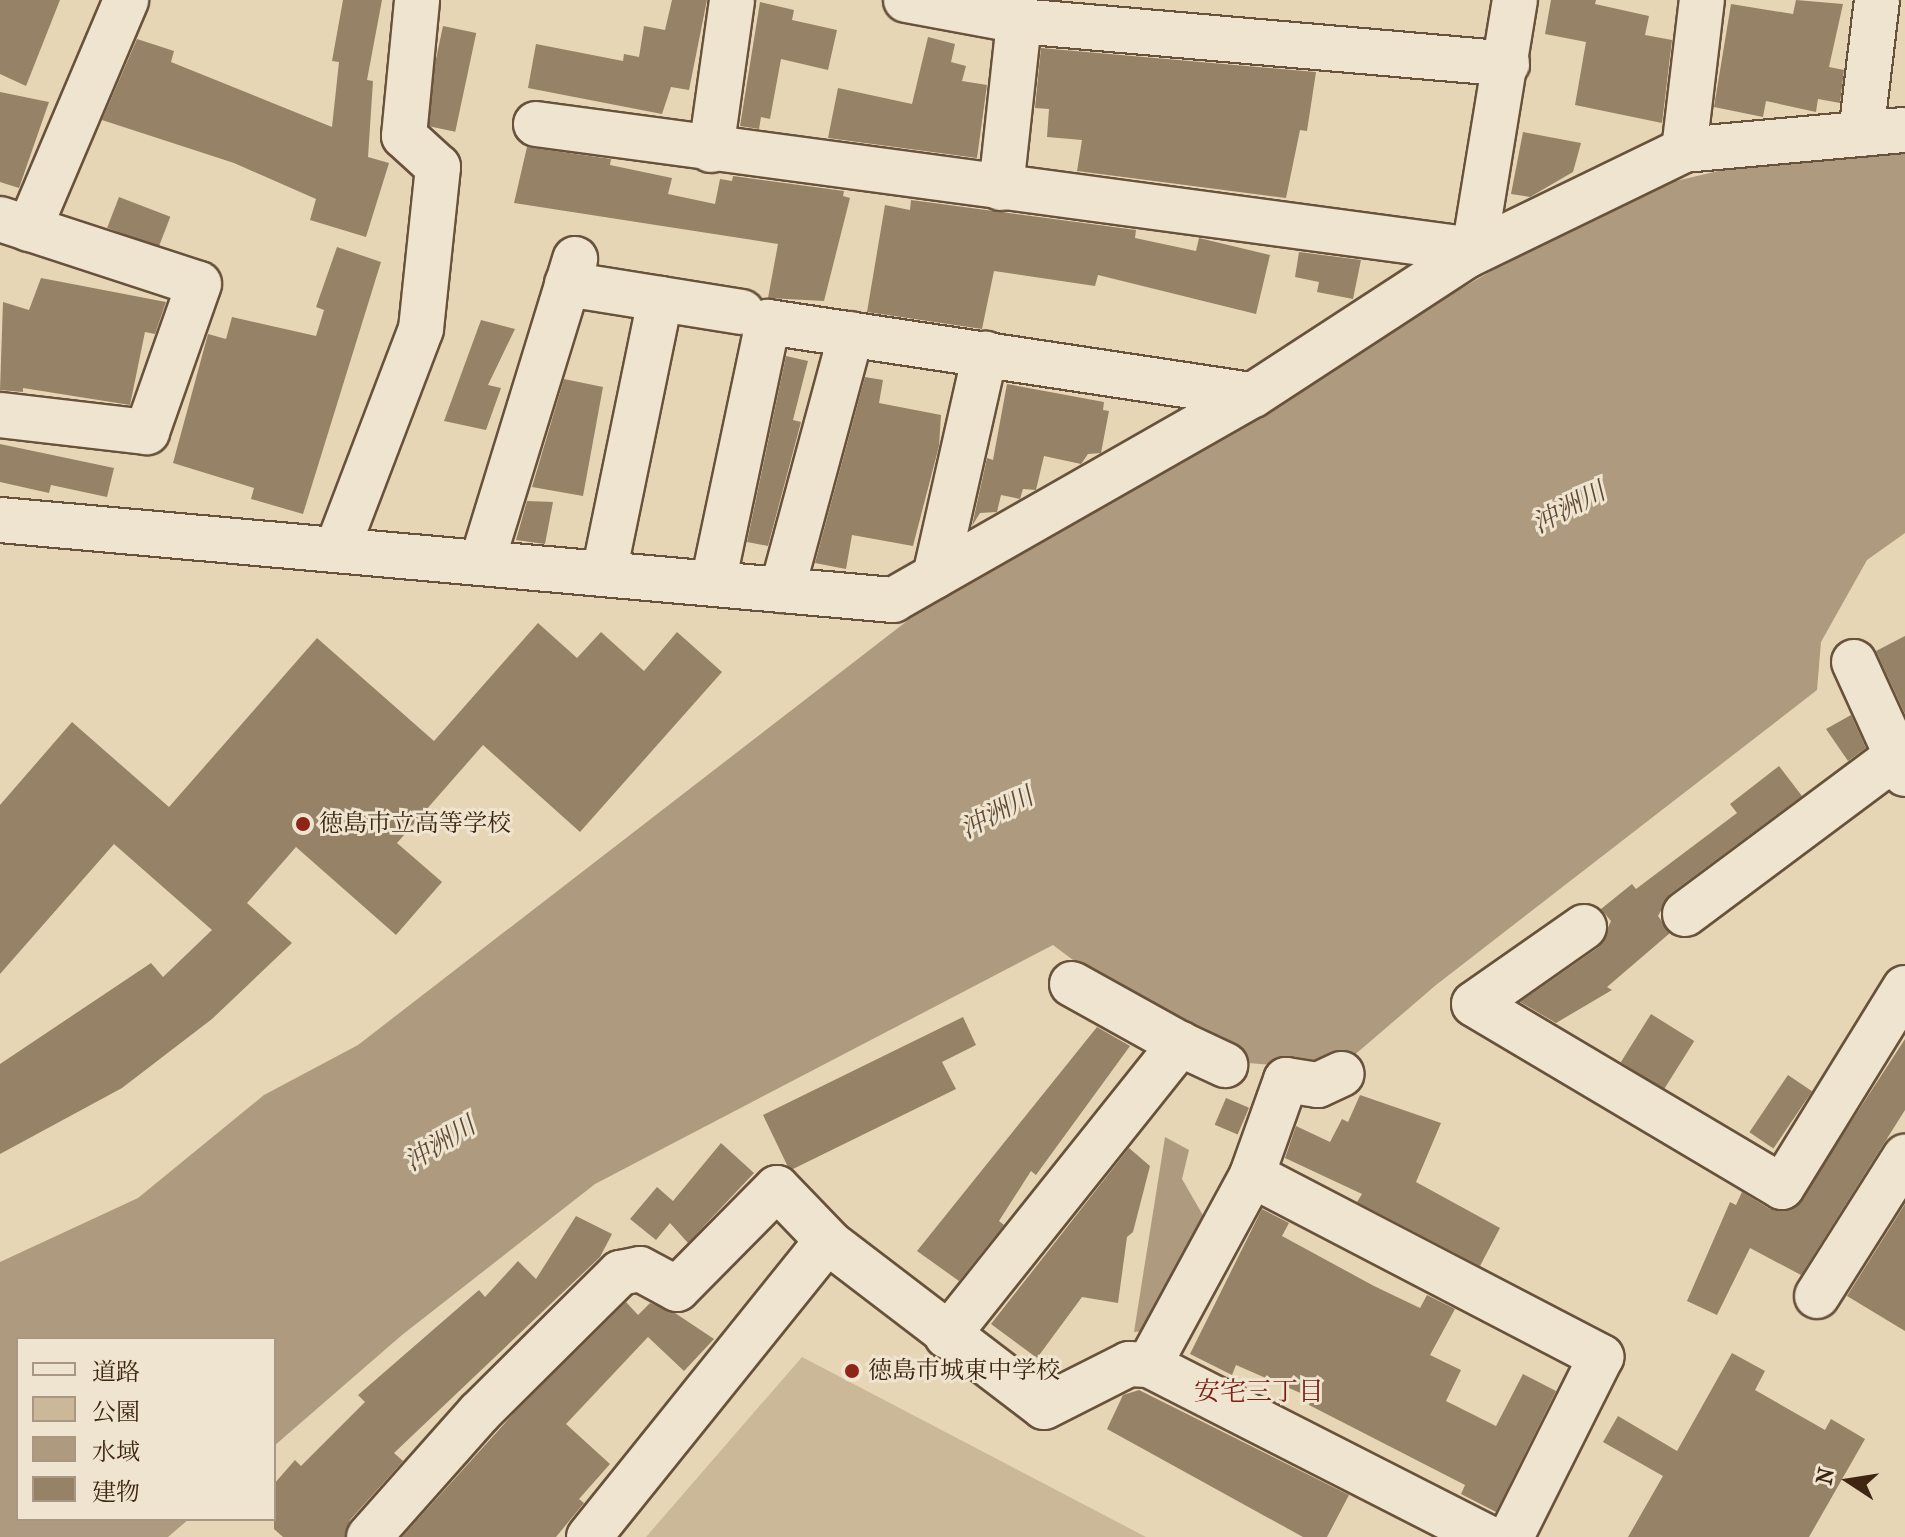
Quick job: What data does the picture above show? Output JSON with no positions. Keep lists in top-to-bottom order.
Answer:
{
  "districts": ["安宅三丁目"],
  "water": ["沖洲川"],
  "places": ["徳島市立高等学校", "徳島市城東中学校"],
  "legend": [
    "道路",
    "公園",
    "水域",
    "建物"
  ],
  "north": "left"
}
